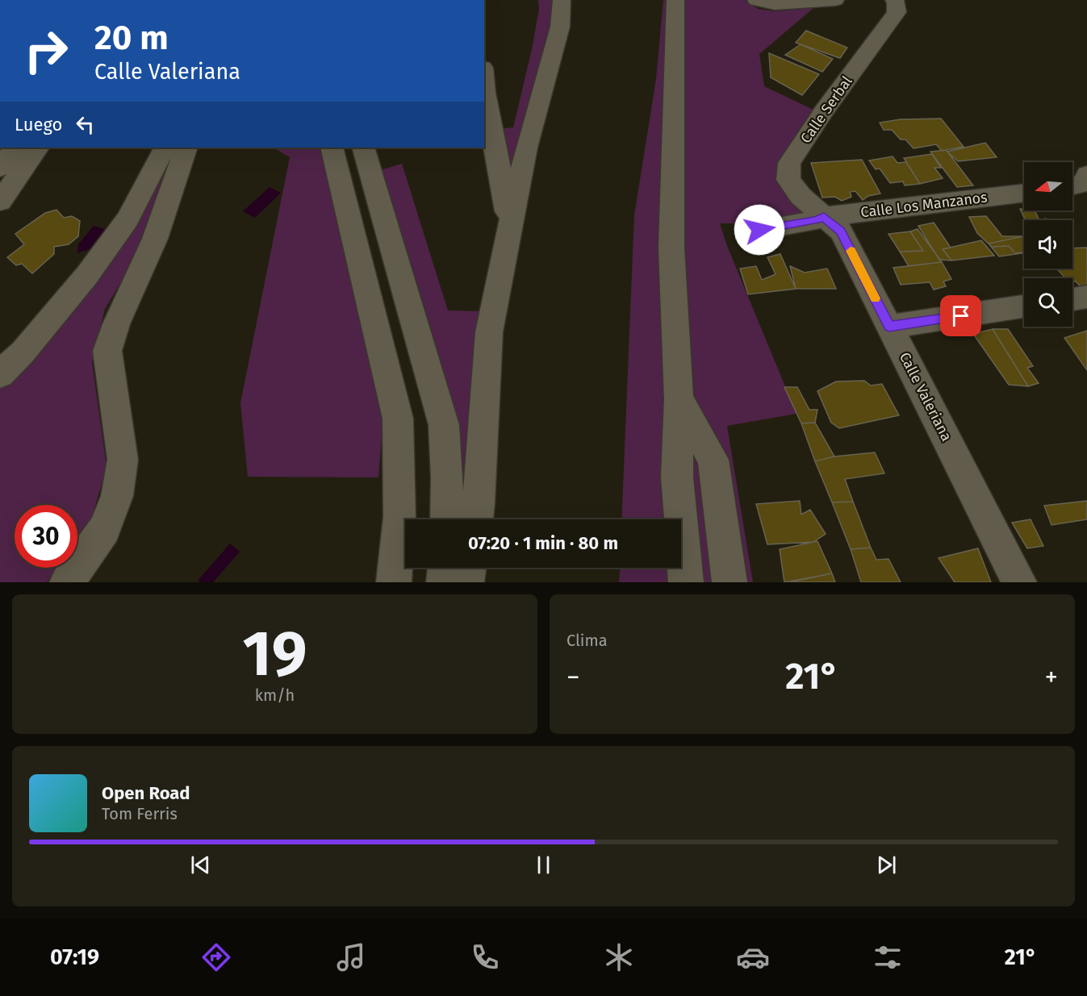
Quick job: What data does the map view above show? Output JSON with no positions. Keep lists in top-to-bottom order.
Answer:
{
  "streets": {
    "street": ["Calle Serbal", "Calle Los Manzanos", "Calle Valeriana"]
  },
  "crossings": [
    ["Calle Serbal", "Calle Los Manzanos"],
    ["Calle Serbal", "Calle Valeriana"],
    ["Calle Los Manzanos", "Calle Valeriana"]
  ],
  "north": "left",
  "page": {
    "turn": ["20 m", "Calle Valeriana"],
    "then": "Luego",
    "limit": "30",
    "trip": "07:20 · 1 min · 80 m",
    "tile": [
      ["19", "km/h"],
      "Clima"
    ],
    "heat": ["−", "21°", "+"],
    "song": ["Open Road", "Tom Ferris"],
    "tabs": ["07:19", "21°"]
  }
}
